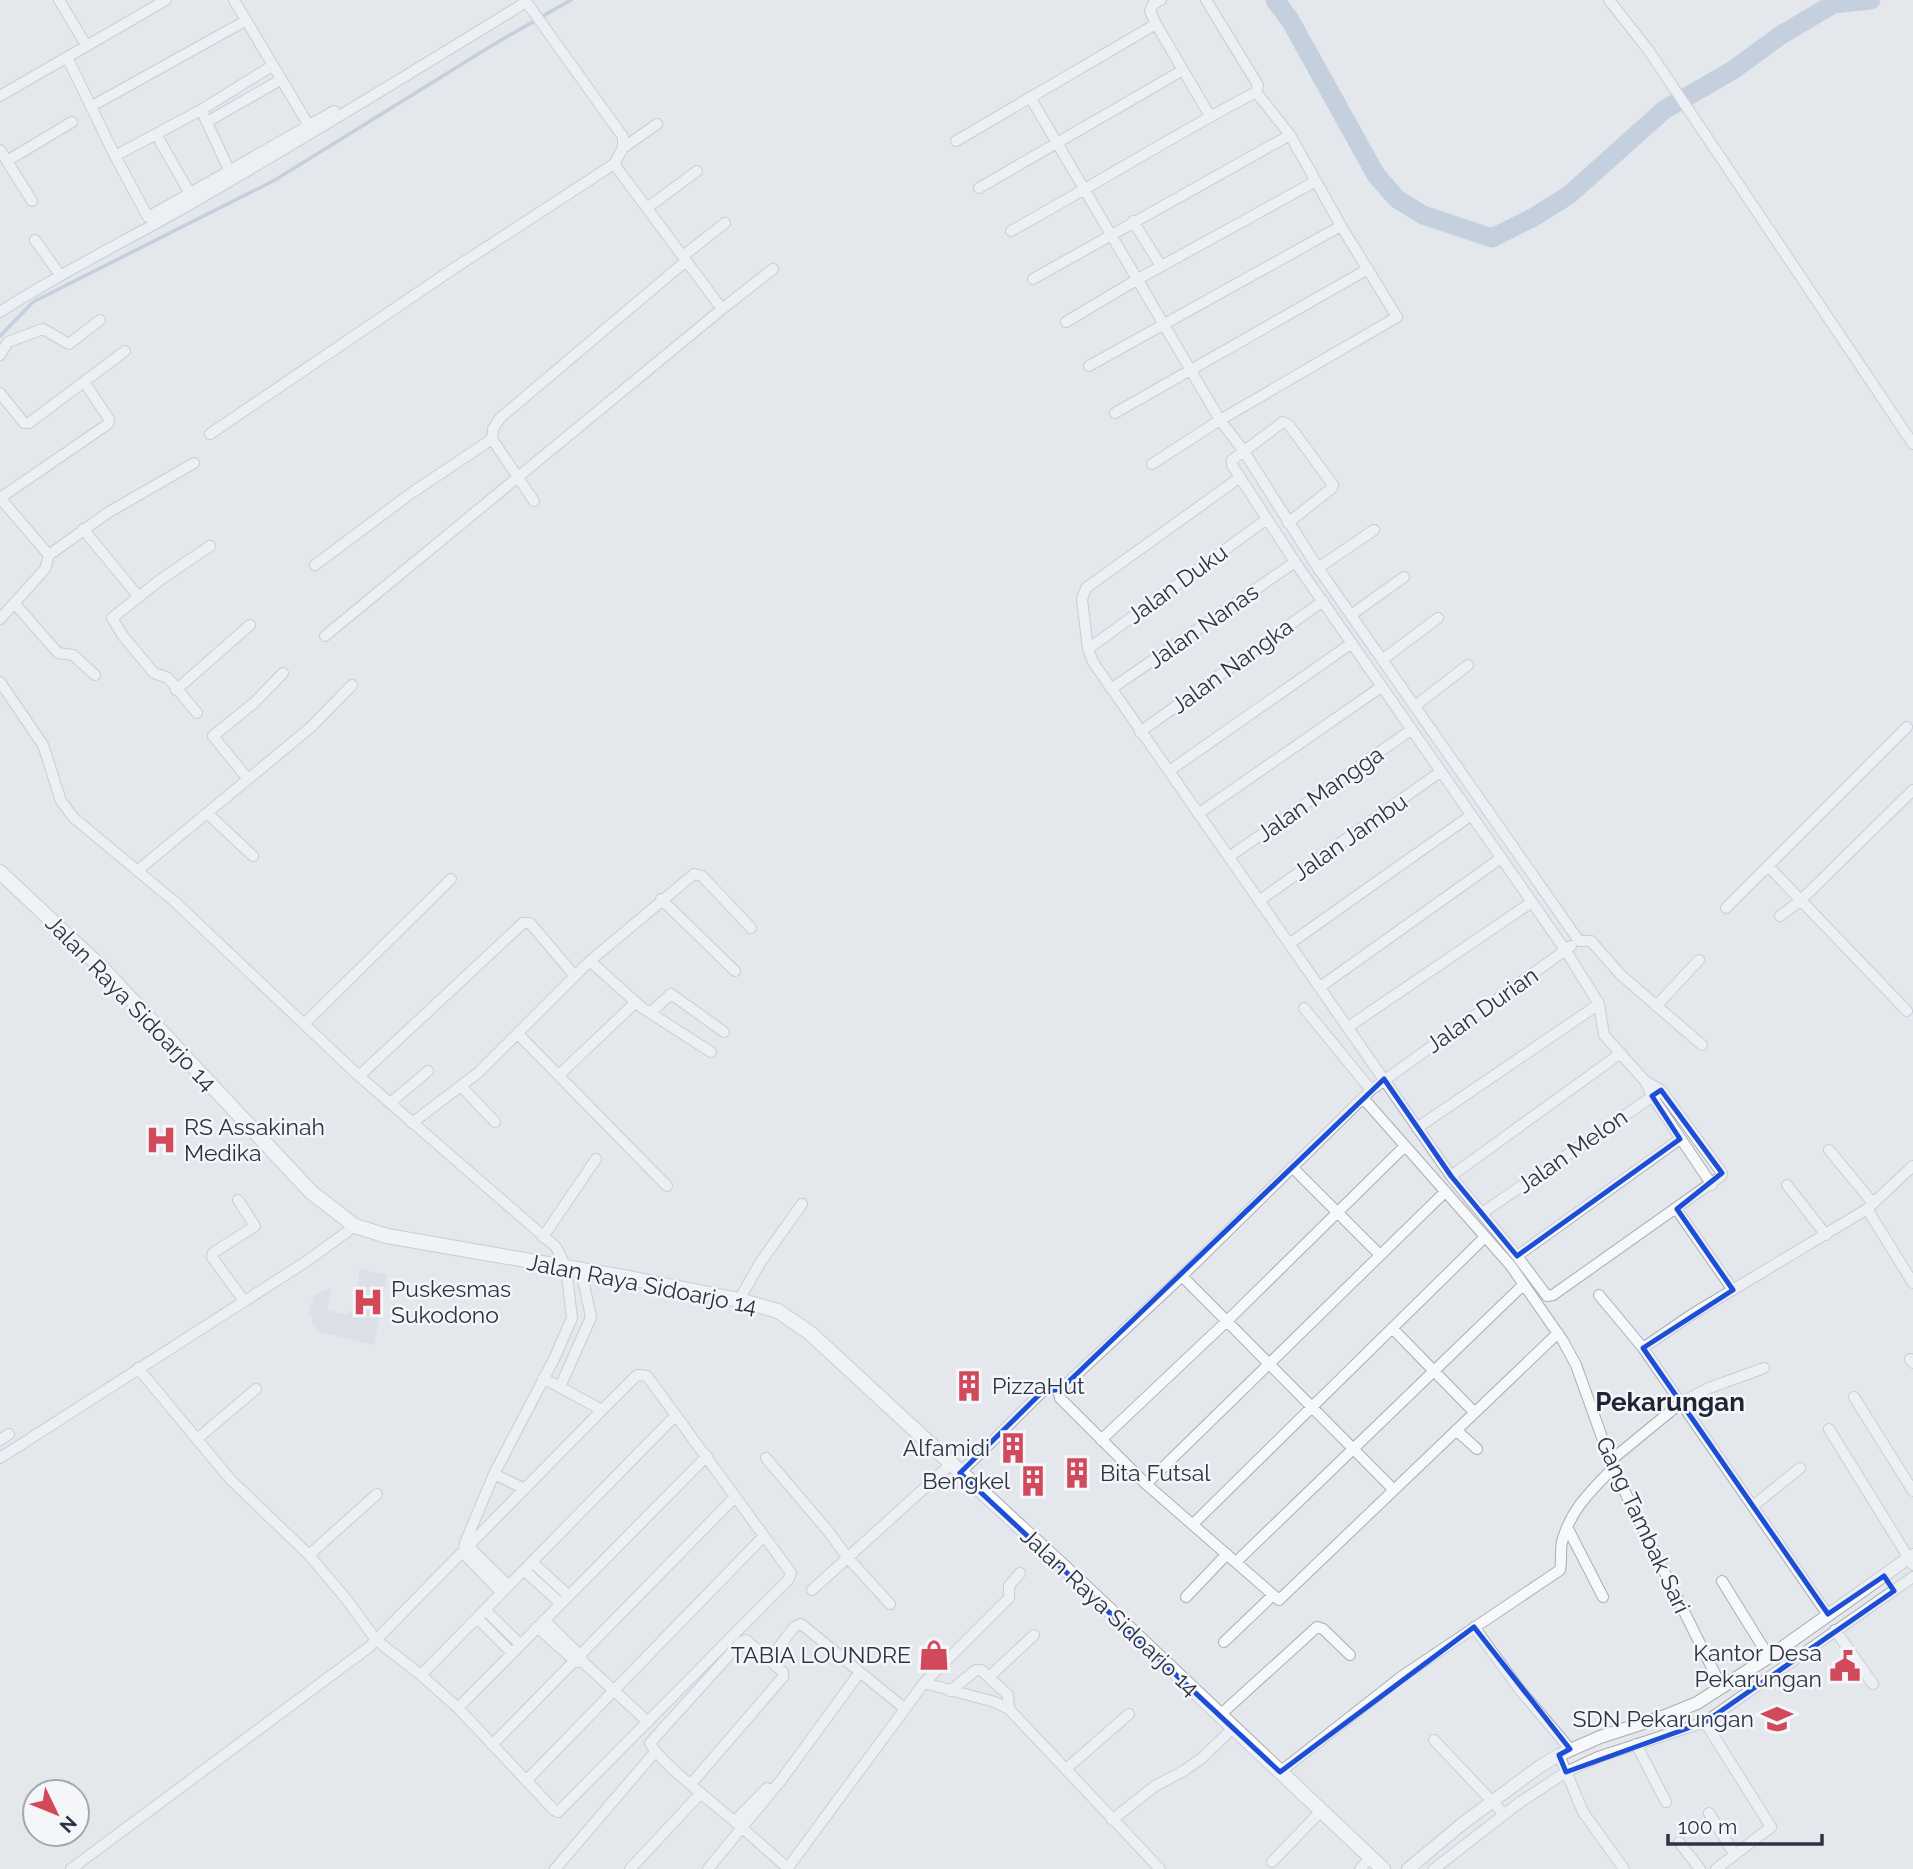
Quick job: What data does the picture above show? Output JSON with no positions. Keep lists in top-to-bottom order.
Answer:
{
  "streets": {
    "main road": ["Jalan Raya Sidoarjo 14"],
    "street": [
      "Jalan Duku",
      "Jalan Nanas",
      "Jalan Nangka",
      "Jalan Mangga",
      "Jalan Jambu",
      "Jalan Durian",
      "Jalan Melon",
      "Gang Tambak Sari"
    ]
  },
  "crossings": [
    ["Jalan Raya Sidoarjo 14", "Jalan Durian"],
    ["Jalan Durian", "Gang Tambak Sari"]
  ],
  "districts": ["Pekarungan"],
  "places": {
    "hospital": ["RS Assakinah Medika", "Puskesmas Sukodono"],
    "building": [
      "PizzaHut",
      "Alfamidi",
      "Bita Futsal",
      "Bengkel"
    ],
    "shop": ["TABIA LOUNDRE"],
    "public building": ["Kantor Desa Pekarungan"],
    "school or university": ["SDN Pekarungan"]
  },
  "scale_bar": "100 m",
  "north": "bottom right"
}
